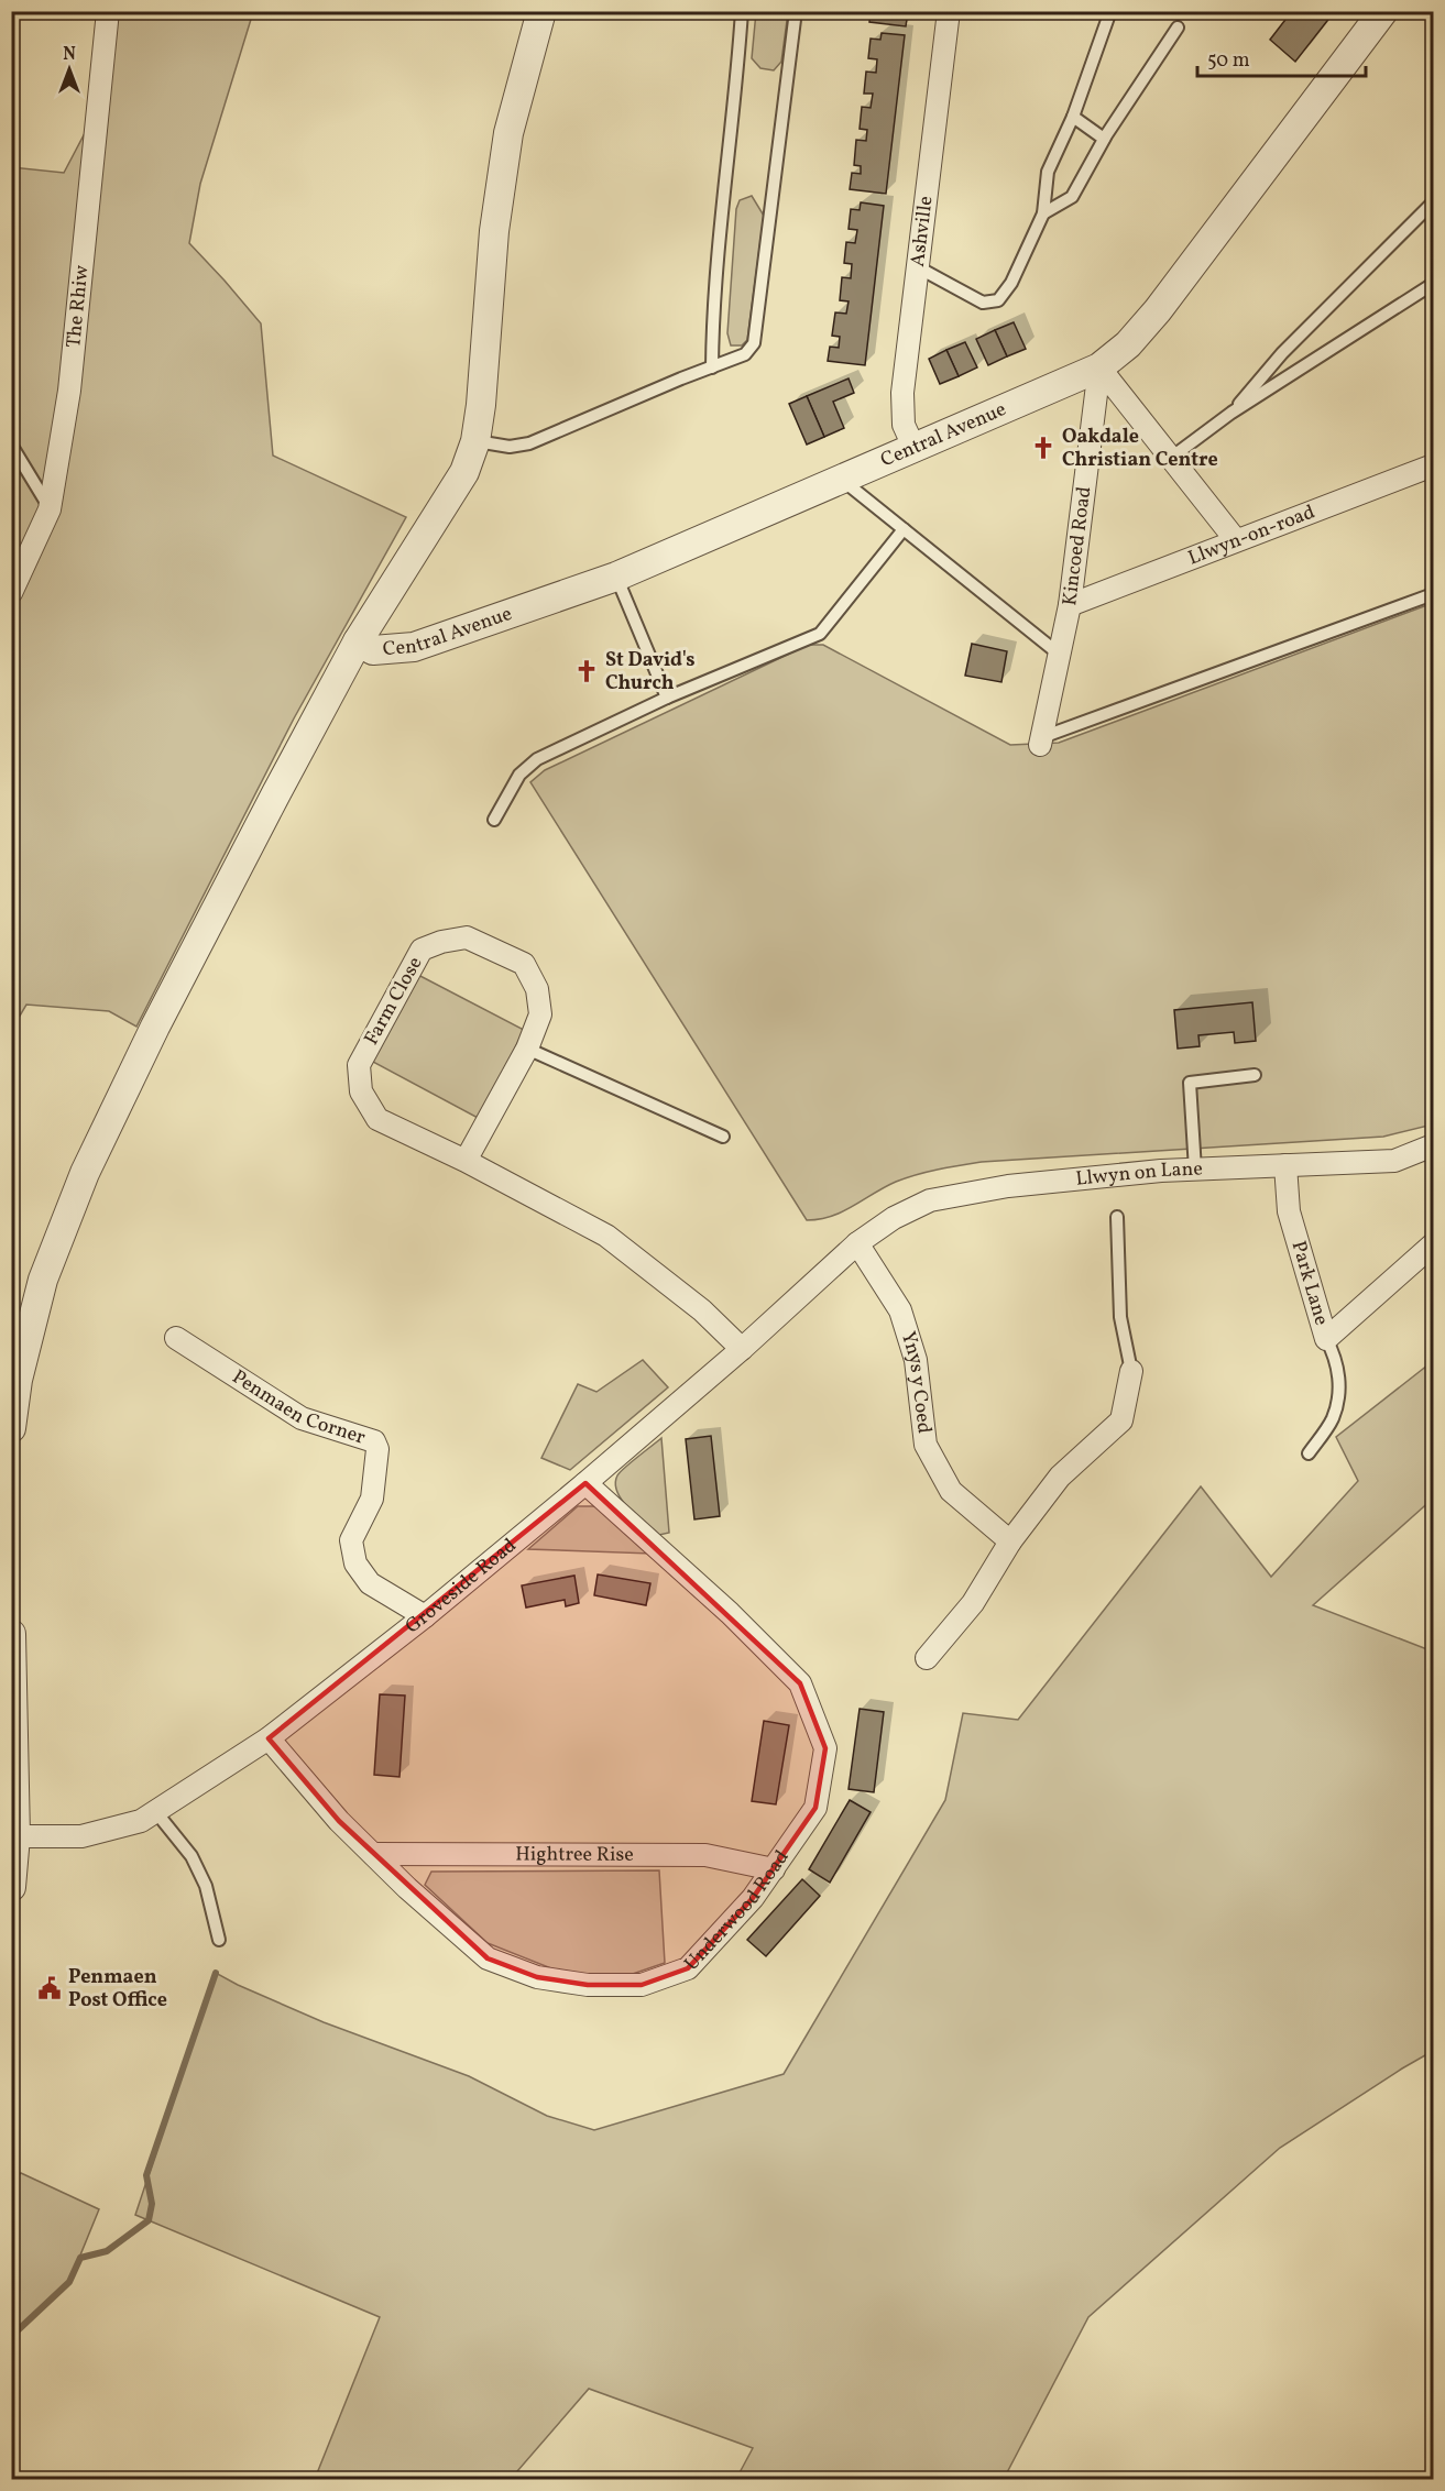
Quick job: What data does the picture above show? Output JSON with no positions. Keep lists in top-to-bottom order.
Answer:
{
  "streets": {
    "street": [
      "Ashville",
      "The Rhiw",
      "Central Avenue",
      "Llwyn-on-road",
      "Kincoed Road",
      "Farm Close",
      "Llwyn on Lane",
      "Park Lane",
      "Ynys y Coed",
      "Penmaen Corner",
      "Groveside Road",
      "Hightree Rise",
      "Underwood Road"
    ]
  },
  "crossings": [
    ["Ashville", "Central Avenue"],
    ["Central Avenue", "Kincoed Road"],
    ["Llwyn-on-road", "Kincoed Road"],
    ["Farm Close", "Groveside Road"],
    ["Llwyn on Lane", "Park Lane"],
    ["Llwyn on Lane", "Ynys y Coed"],
    ["Llwyn on Lane", "Groveside Road"],
    ["Ynys y Coed", "Groveside Road"],
    ["Penmaen Corner", "Groveside Road"],
    ["Groveside Road", "Underwood Road"],
    ["Hightree Rise", "Underwood Road"]
  ],
  "places": {
    "church": ["Oakdale Christian Centre", "St David's Church"],
    "public building": ["Penmaen Post Office"]
  },
  "scale_bar": "50 m",
  "north": "top"
}
